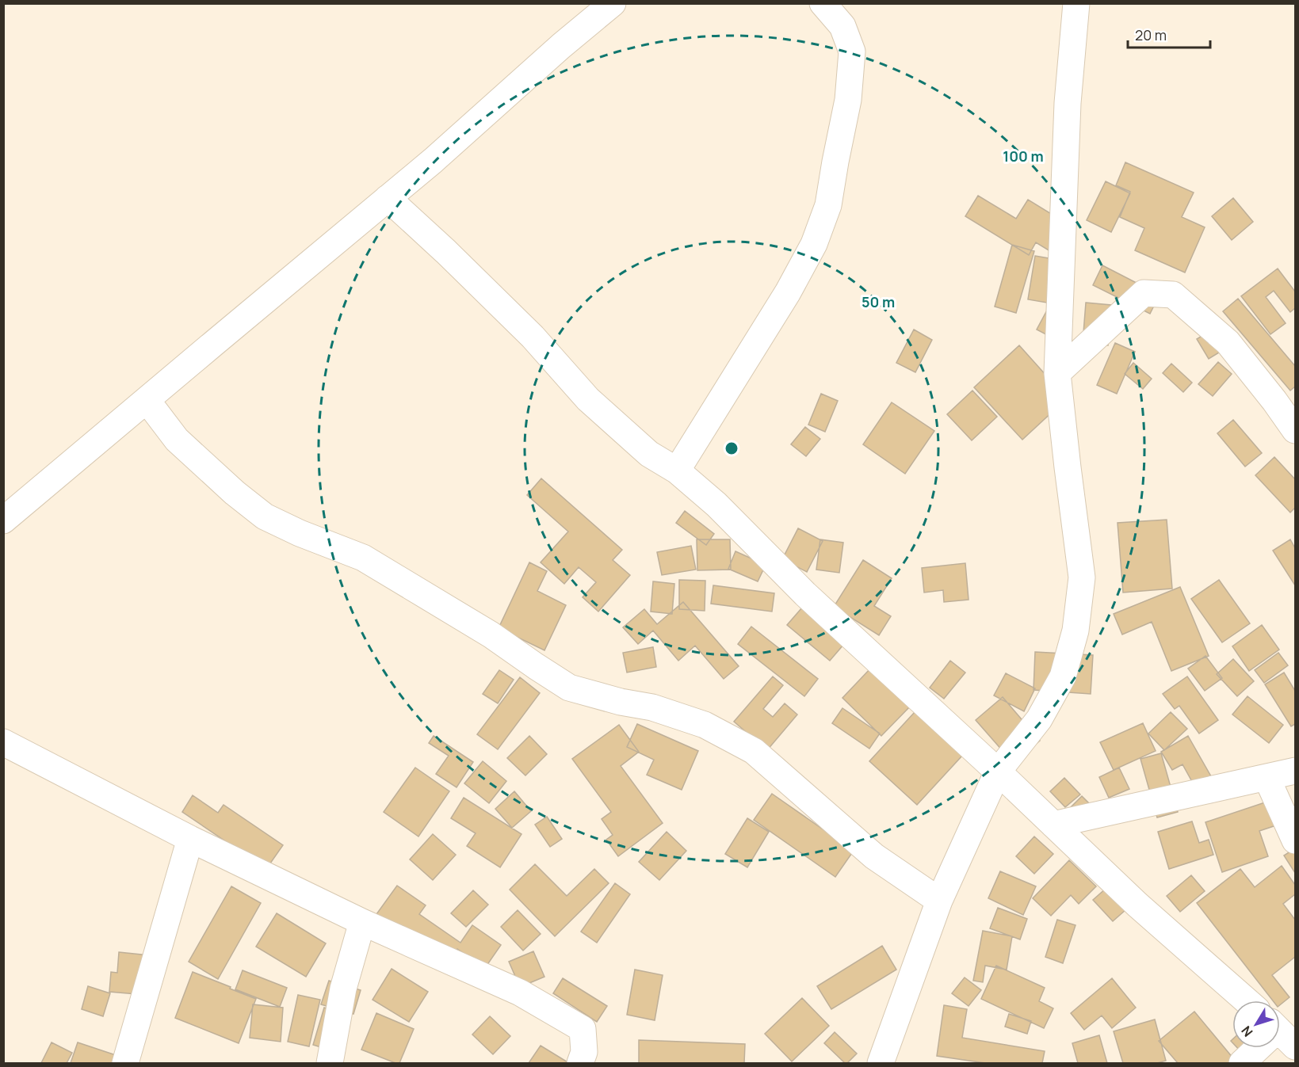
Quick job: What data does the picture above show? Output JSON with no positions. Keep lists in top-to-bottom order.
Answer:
{
  "scale_bar": "20 m",
  "north": "bottom left",
  "rings": ["100 m", "50 m"]
}
